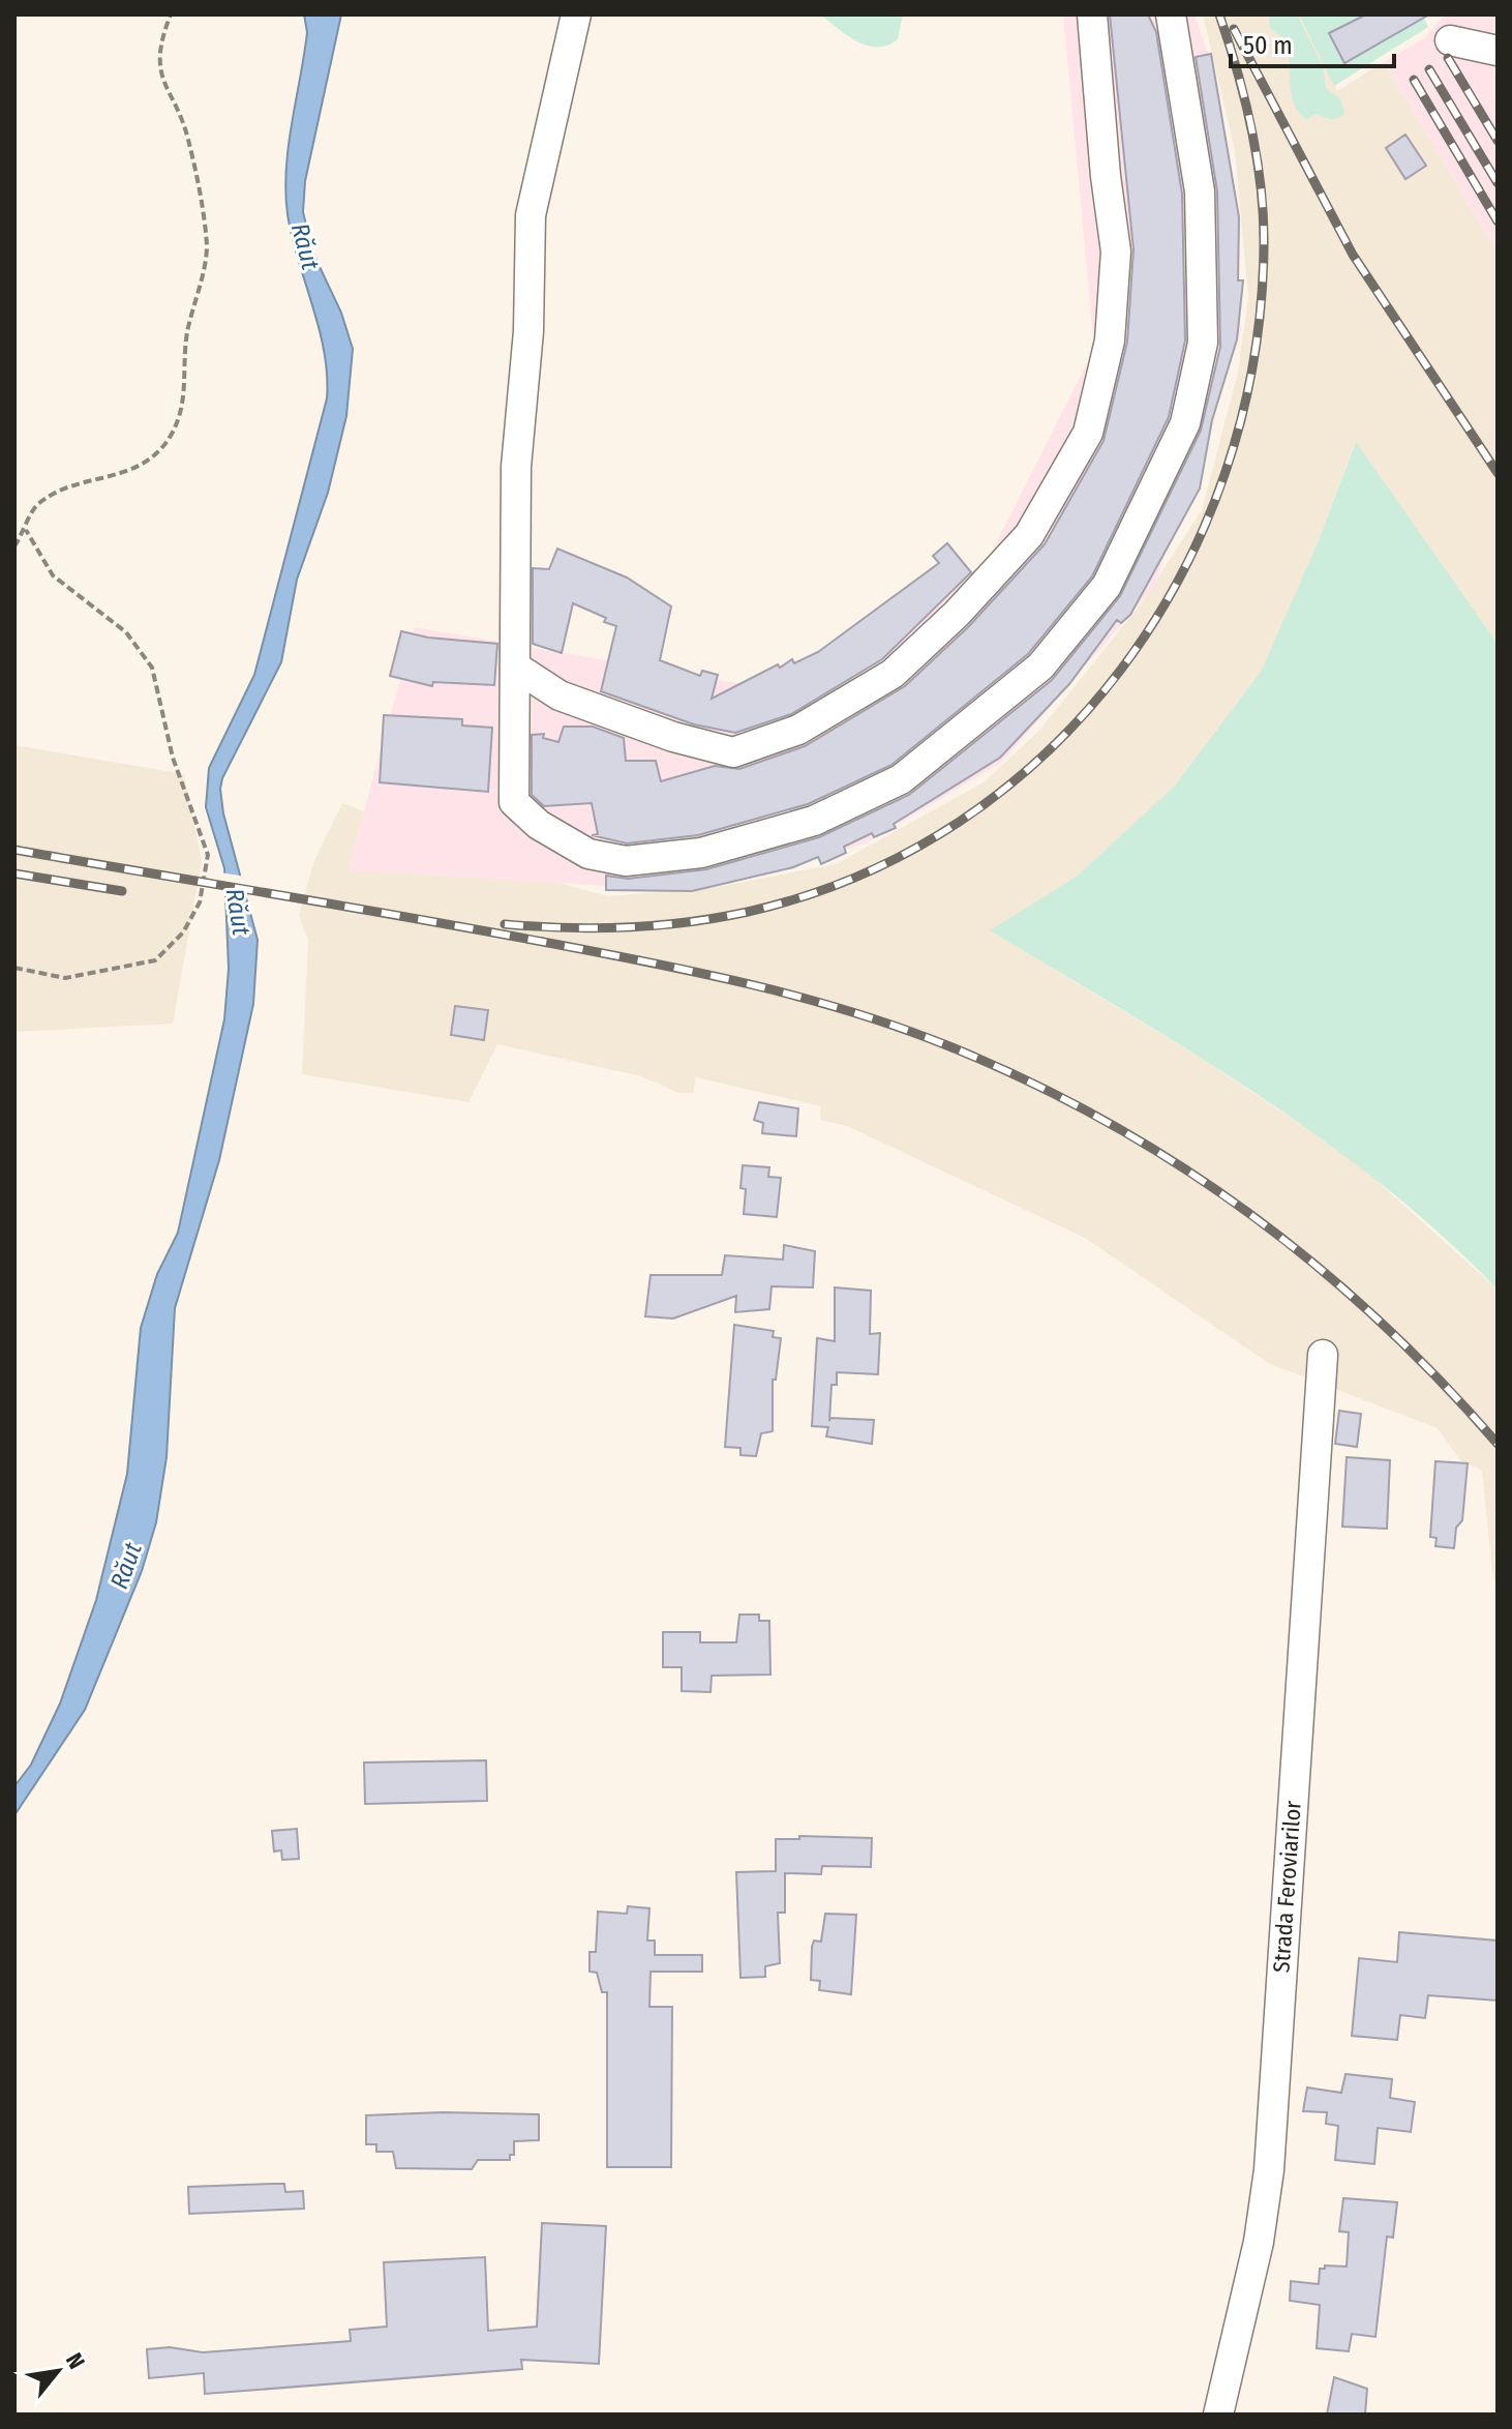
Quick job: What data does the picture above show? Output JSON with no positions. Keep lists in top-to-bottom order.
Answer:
{
  "streets": {
    "street": ["Strada Feroviarilor"]
  },
  "water": ["Răut"],
  "scale_bar": "50 m",
  "north": "top right"
}
